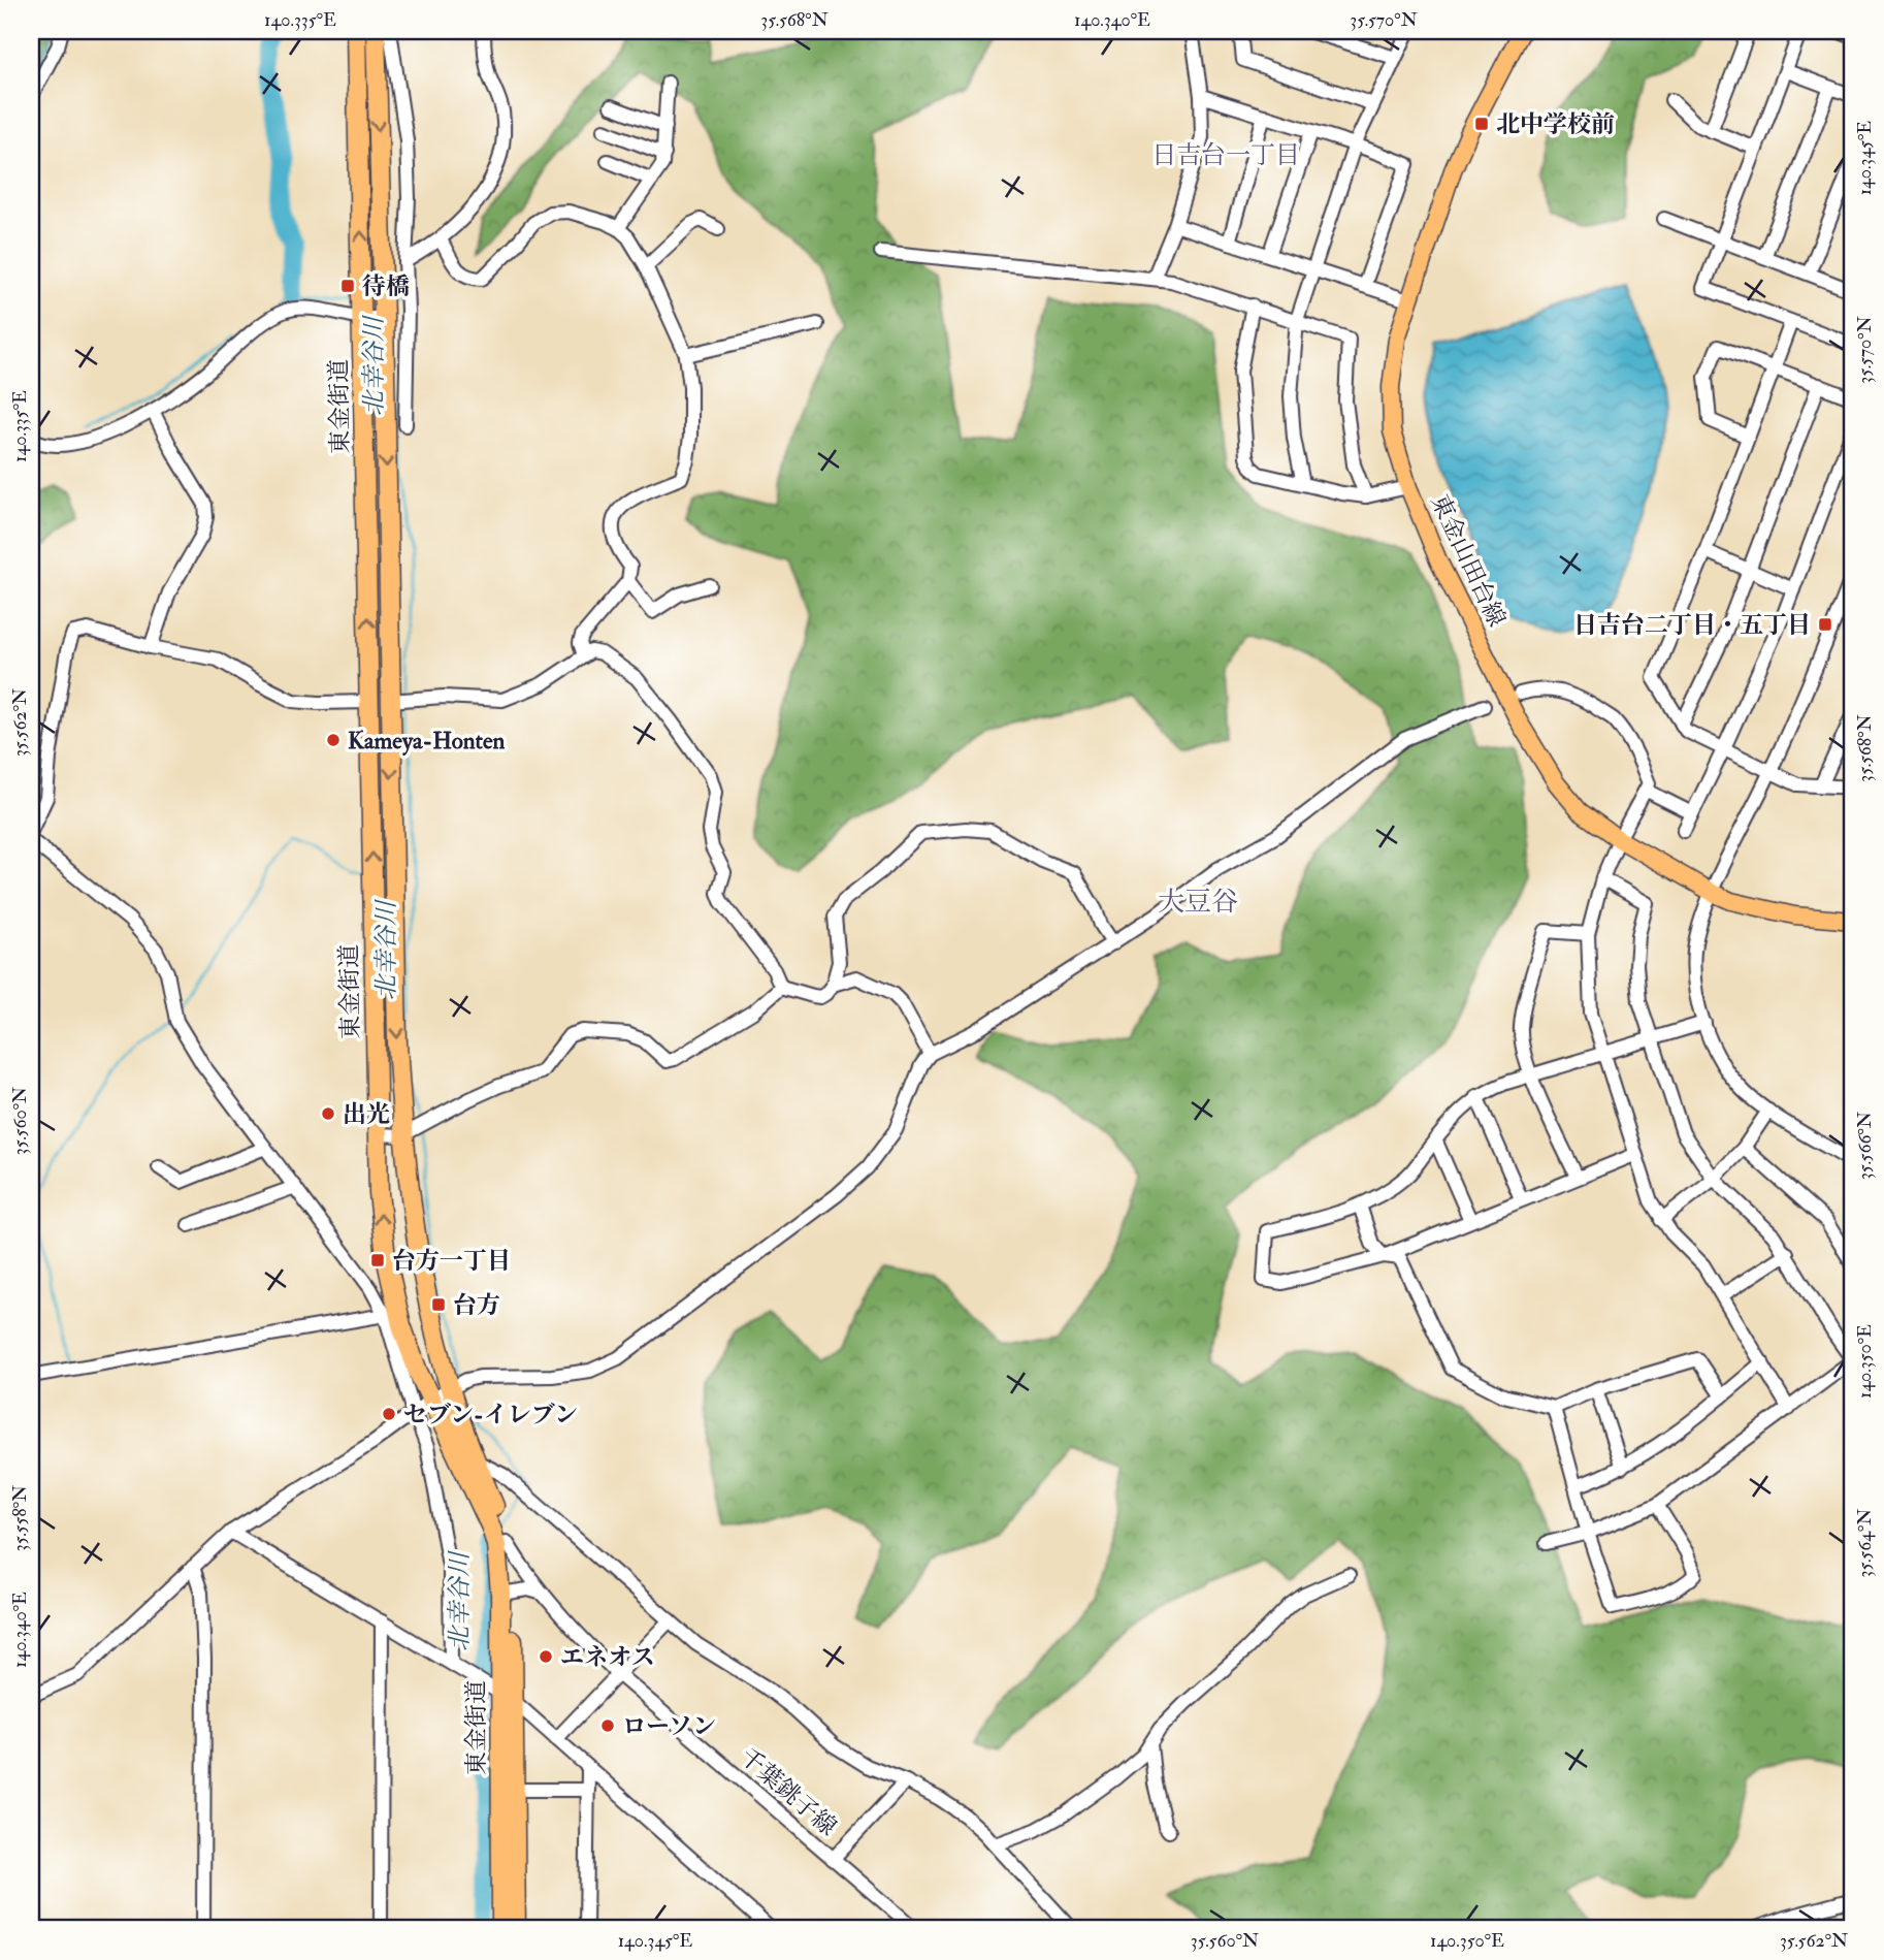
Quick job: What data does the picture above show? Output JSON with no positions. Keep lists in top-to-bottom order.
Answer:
{
  "streets": {
    "highway": ["東金街道"],
    "main road": ["東金山田台線"],
    "street": ["千葉銚子線"]
  },
  "crossings": [
    ["東金街道", "千葉銚子線"]
  ],
  "districts": ["日吉台一丁目", "大豆谷"],
  "water": ["北幸谷川"],
  "places": {
    "transit": [
      "北中学校前",
      "待橋",
      "日吉台二丁目・五丁目",
      "台方一丁目",
      "台方"
    ],
    "other": [
      "Kameya-Honten",
      "出光",
      "セブン-イレブン",
      "エネオス",
      "ローソン"
    ]
  },
  "coordinates": [
    "140.335°E",
    "35.568°N",
    "140.340°E",
    "35.570°N",
    "140.345°E",
    "35.562°N",
    "35.560°N",
    "35.566°N",
    "140.350°E",
    "35.558°N",
    "35.564°N"
  ]
}
